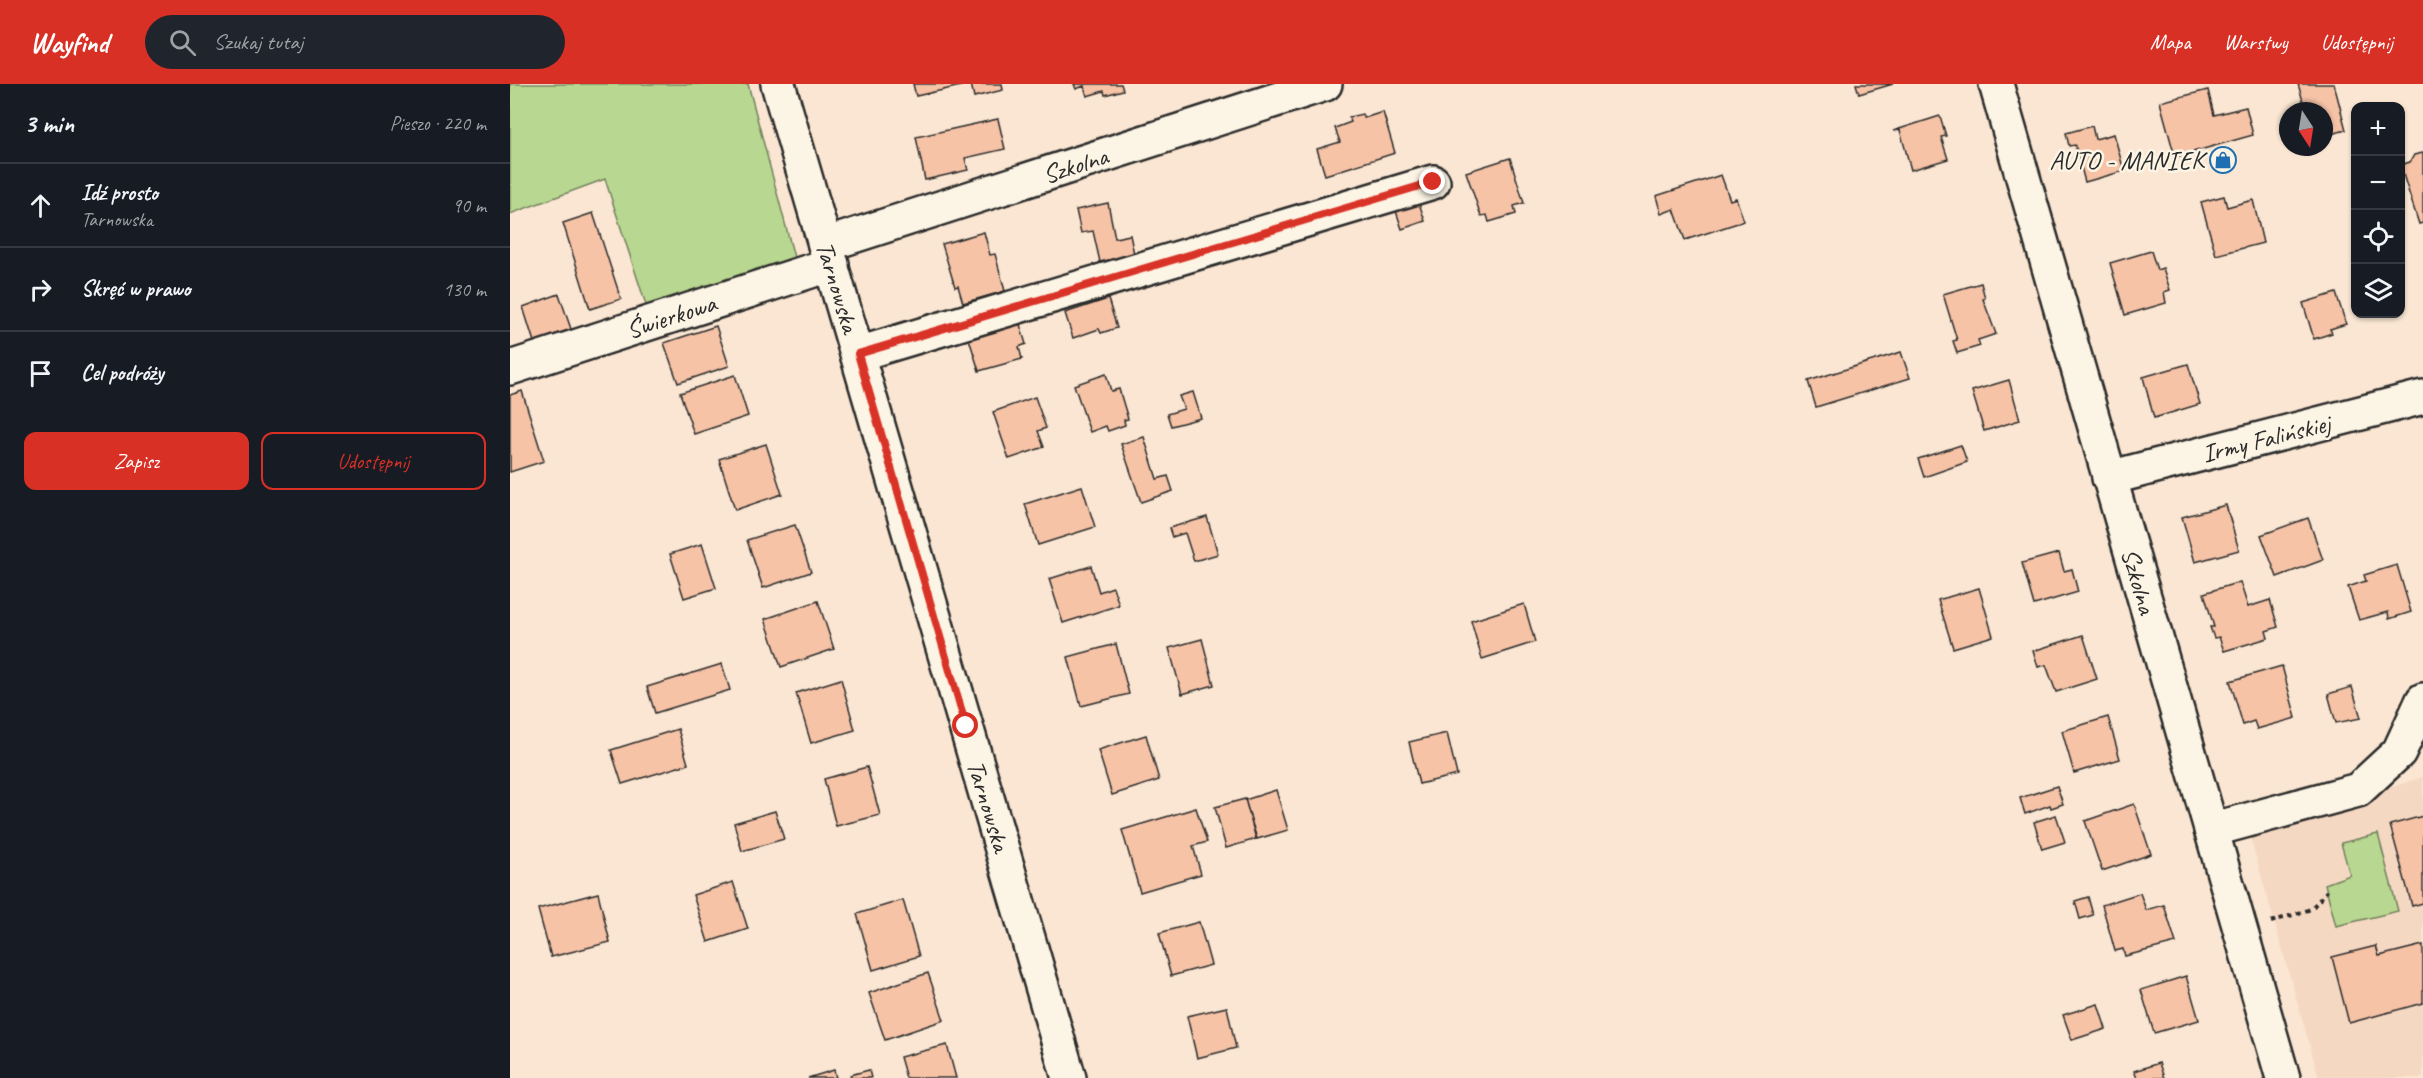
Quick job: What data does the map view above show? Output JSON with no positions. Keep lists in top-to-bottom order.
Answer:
{
  "streets": {
    "street": [
      "Szkolna",
      "Tarnowska",
      "Świerkowa",
      "Irmy Falińskiej"
    ]
  },
  "crossings": [
    ["Szkolna", "Tarnowska"],
    ["Szkolna", "Świerkowa"],
    ["Szkolna", "Irmy Falińskiej"],
    ["Tarnowska", "Świerkowa"]
  ],
  "places": {
    "shop": ["AUTO - MANIEK"]
  },
  "north": "bottom",
  "page": {
    "header": "Wayfind",
    "search": "Szukaj tutaj",
    "nav": ["Mapa", "Warstwy", "Udostępnij"],
    "heading": ["3 min", "Pieszo · 220 m"],
    "map_buttons": ["+", "−"],
    "list": [
      ["Idź prosto", "Tarnowska", "90 m"],
      ["Skręć w prawo", "130 m"],
      "Cel podróży"
    ],
    "buttons": ["Zapisz", "Udostępnij"]
  }
}
